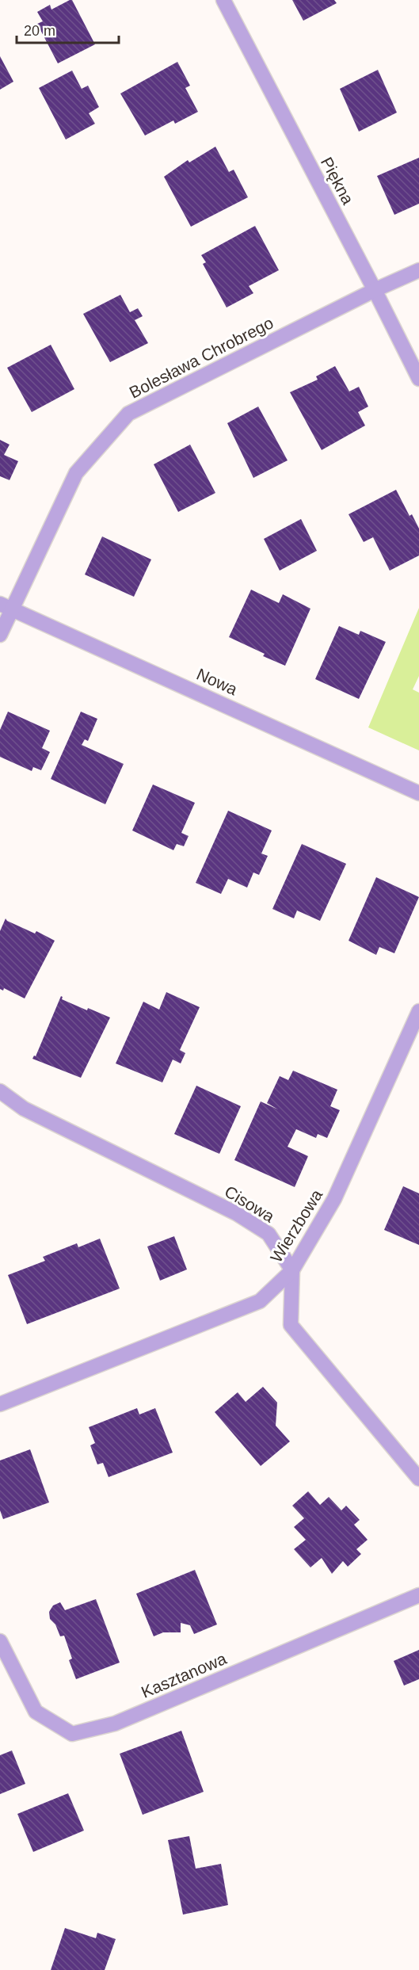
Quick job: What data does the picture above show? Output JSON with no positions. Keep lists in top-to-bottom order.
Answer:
{
  "streets": {
    "street": [
      "Piękna",
      "Bolesława Chrobrego",
      "Nowa",
      "Cisowa",
      "Wierzbowa",
      "Kasztanowa"
    ]
  },
  "crossings": [
    ["Piękna", "Bolesława Chrobrego"],
    ["Bolesława Chrobrego", "Nowa"],
    ["Cisowa", "Wierzbowa"]
  ],
  "scale_bar": "20 m"
}
